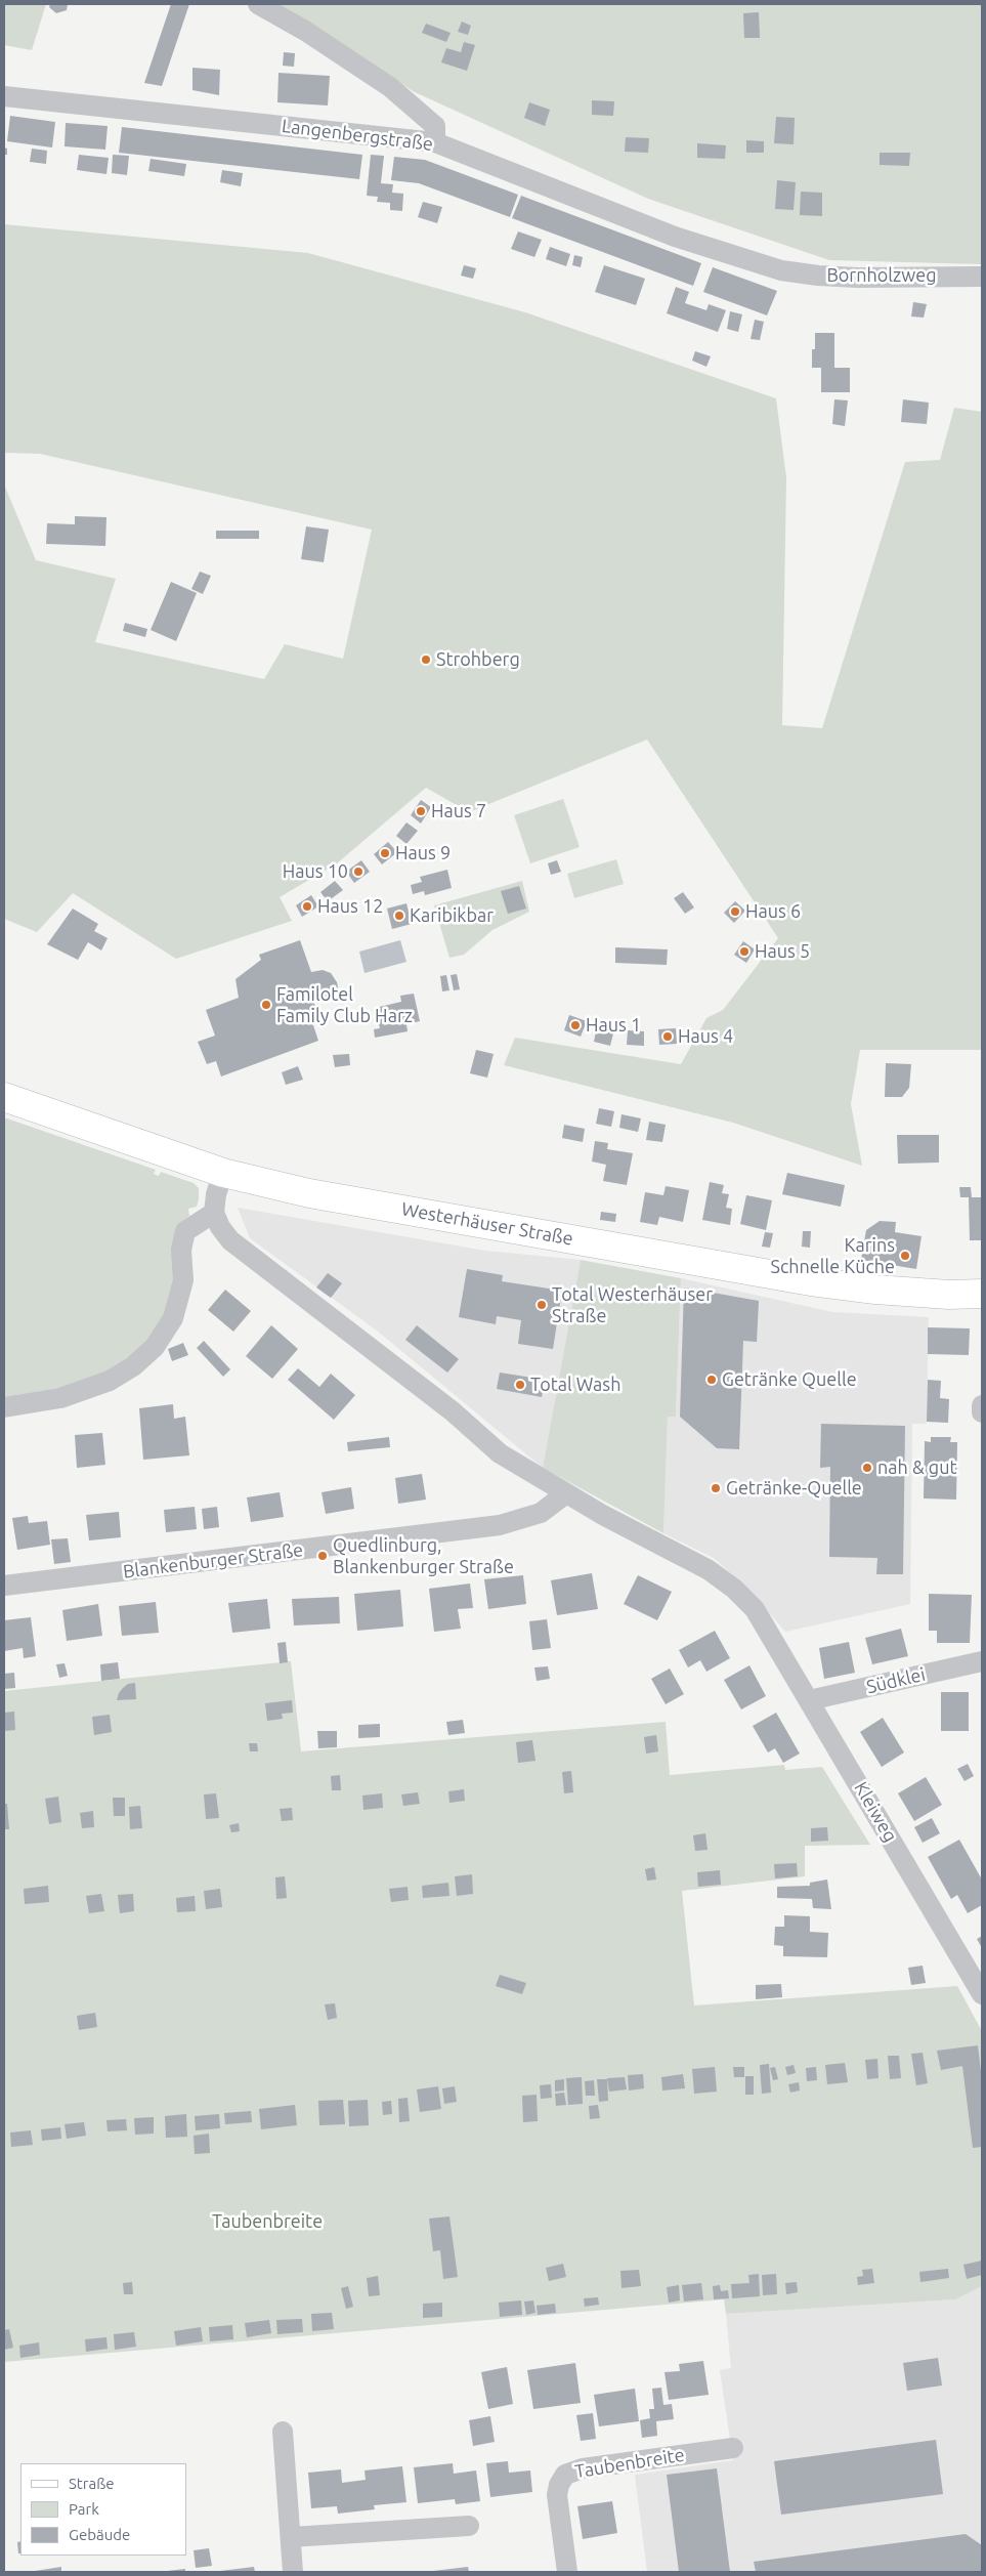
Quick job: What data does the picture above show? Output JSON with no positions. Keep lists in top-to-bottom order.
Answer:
{
  "streets": {
    "main road": ["Westerhäuser Straße"],
    "street": [
      "Langenbergstraße",
      "Bornholzweg",
      "Blankenburger Straße",
      "Südklei",
      "Kleiweg",
      "Taubenbreite"
    ]
  },
  "crossings": [
    ["Langenbergstraße", "Bornholzweg"],
    ["Blankenburger Straße", "Kleiweg"],
    ["Südklei", "Kleiweg"]
  ],
  "parks": ["Taubenbreite"],
  "places": [
    "Strohberg",
    "Haus 7",
    "Haus 9",
    "Haus 10",
    "Haus 12",
    "Haus 6",
    "Karibikbar",
    "Haus 5",
    "Familotel Family Club Harz",
    "Haus 1",
    "Haus 4",
    "Karins Schnelle Küche",
    "Total Westerhäuser Straße",
    "Getränke Quelle",
    "Total Wash",
    "nah & gut",
    "Getränke-Quelle",
    "Quedlinburg, Blankenburger Straße"
  ],
  "legend": ["Straße", "Park", "Gebäude"]
}
